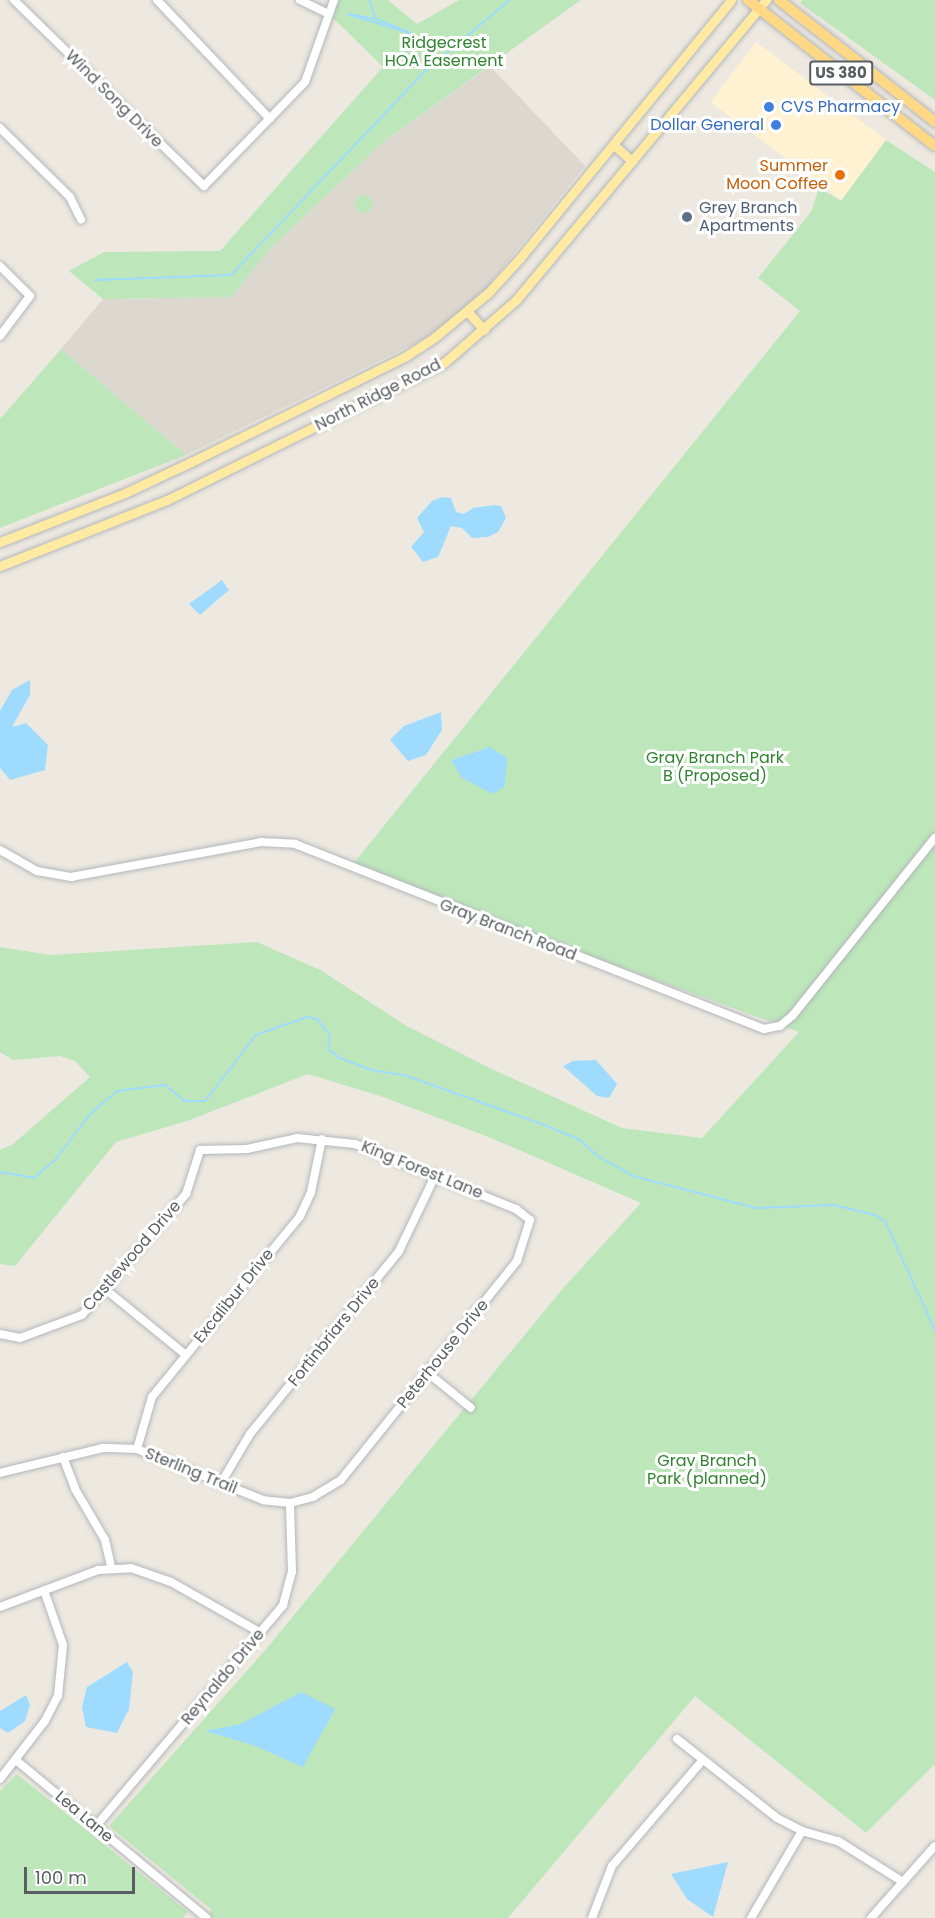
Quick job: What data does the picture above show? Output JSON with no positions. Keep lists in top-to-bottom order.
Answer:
{
  "streets": {
    "highway": ["US 380"],
    "main road": ["North Ridge Road"],
    "street": [
      "Wind Song Drive",
      "Gray Branch Road",
      "King Forest Lane",
      "Castlewood Drive",
      "Excalibur Drive",
      "Fortinbriars Drive",
      "Peterhouse Drive",
      "Sterling Trail",
      "Reynaldo Drive",
      "Lea Lane"
    ]
  },
  "crossings": [
    ["US 380", "North Ridge Road"],
    ["King Forest Lane", "Castlewood Drive"],
    ["King Forest Lane", "Excalibur Drive"],
    ["King Forest Lane", "Fortinbriars Drive"],
    ["King Forest Lane", "Peterhouse Drive"],
    ["Excalibur Drive", "Sterling Trail"],
    ["Fortinbriars Drive", "Sterling Trail"],
    ["Peterhouse Drive", "Sterling Trail"],
    ["Sterling Trail", "Reynaldo Drive"],
    ["Reynaldo Drive", "Lea Lane"]
  ],
  "parks": ["Ridgecrest HOA Easement", "Gray Branch Park B (Proposed)", "Gray Branch Park (planned)"],
  "places": [
    "CVS Pharmacy",
    "Dollar General",
    "Summer Moon Coffee",
    "Grey Branch Apartments"
  ],
  "scale_bar": "100 m"
}
